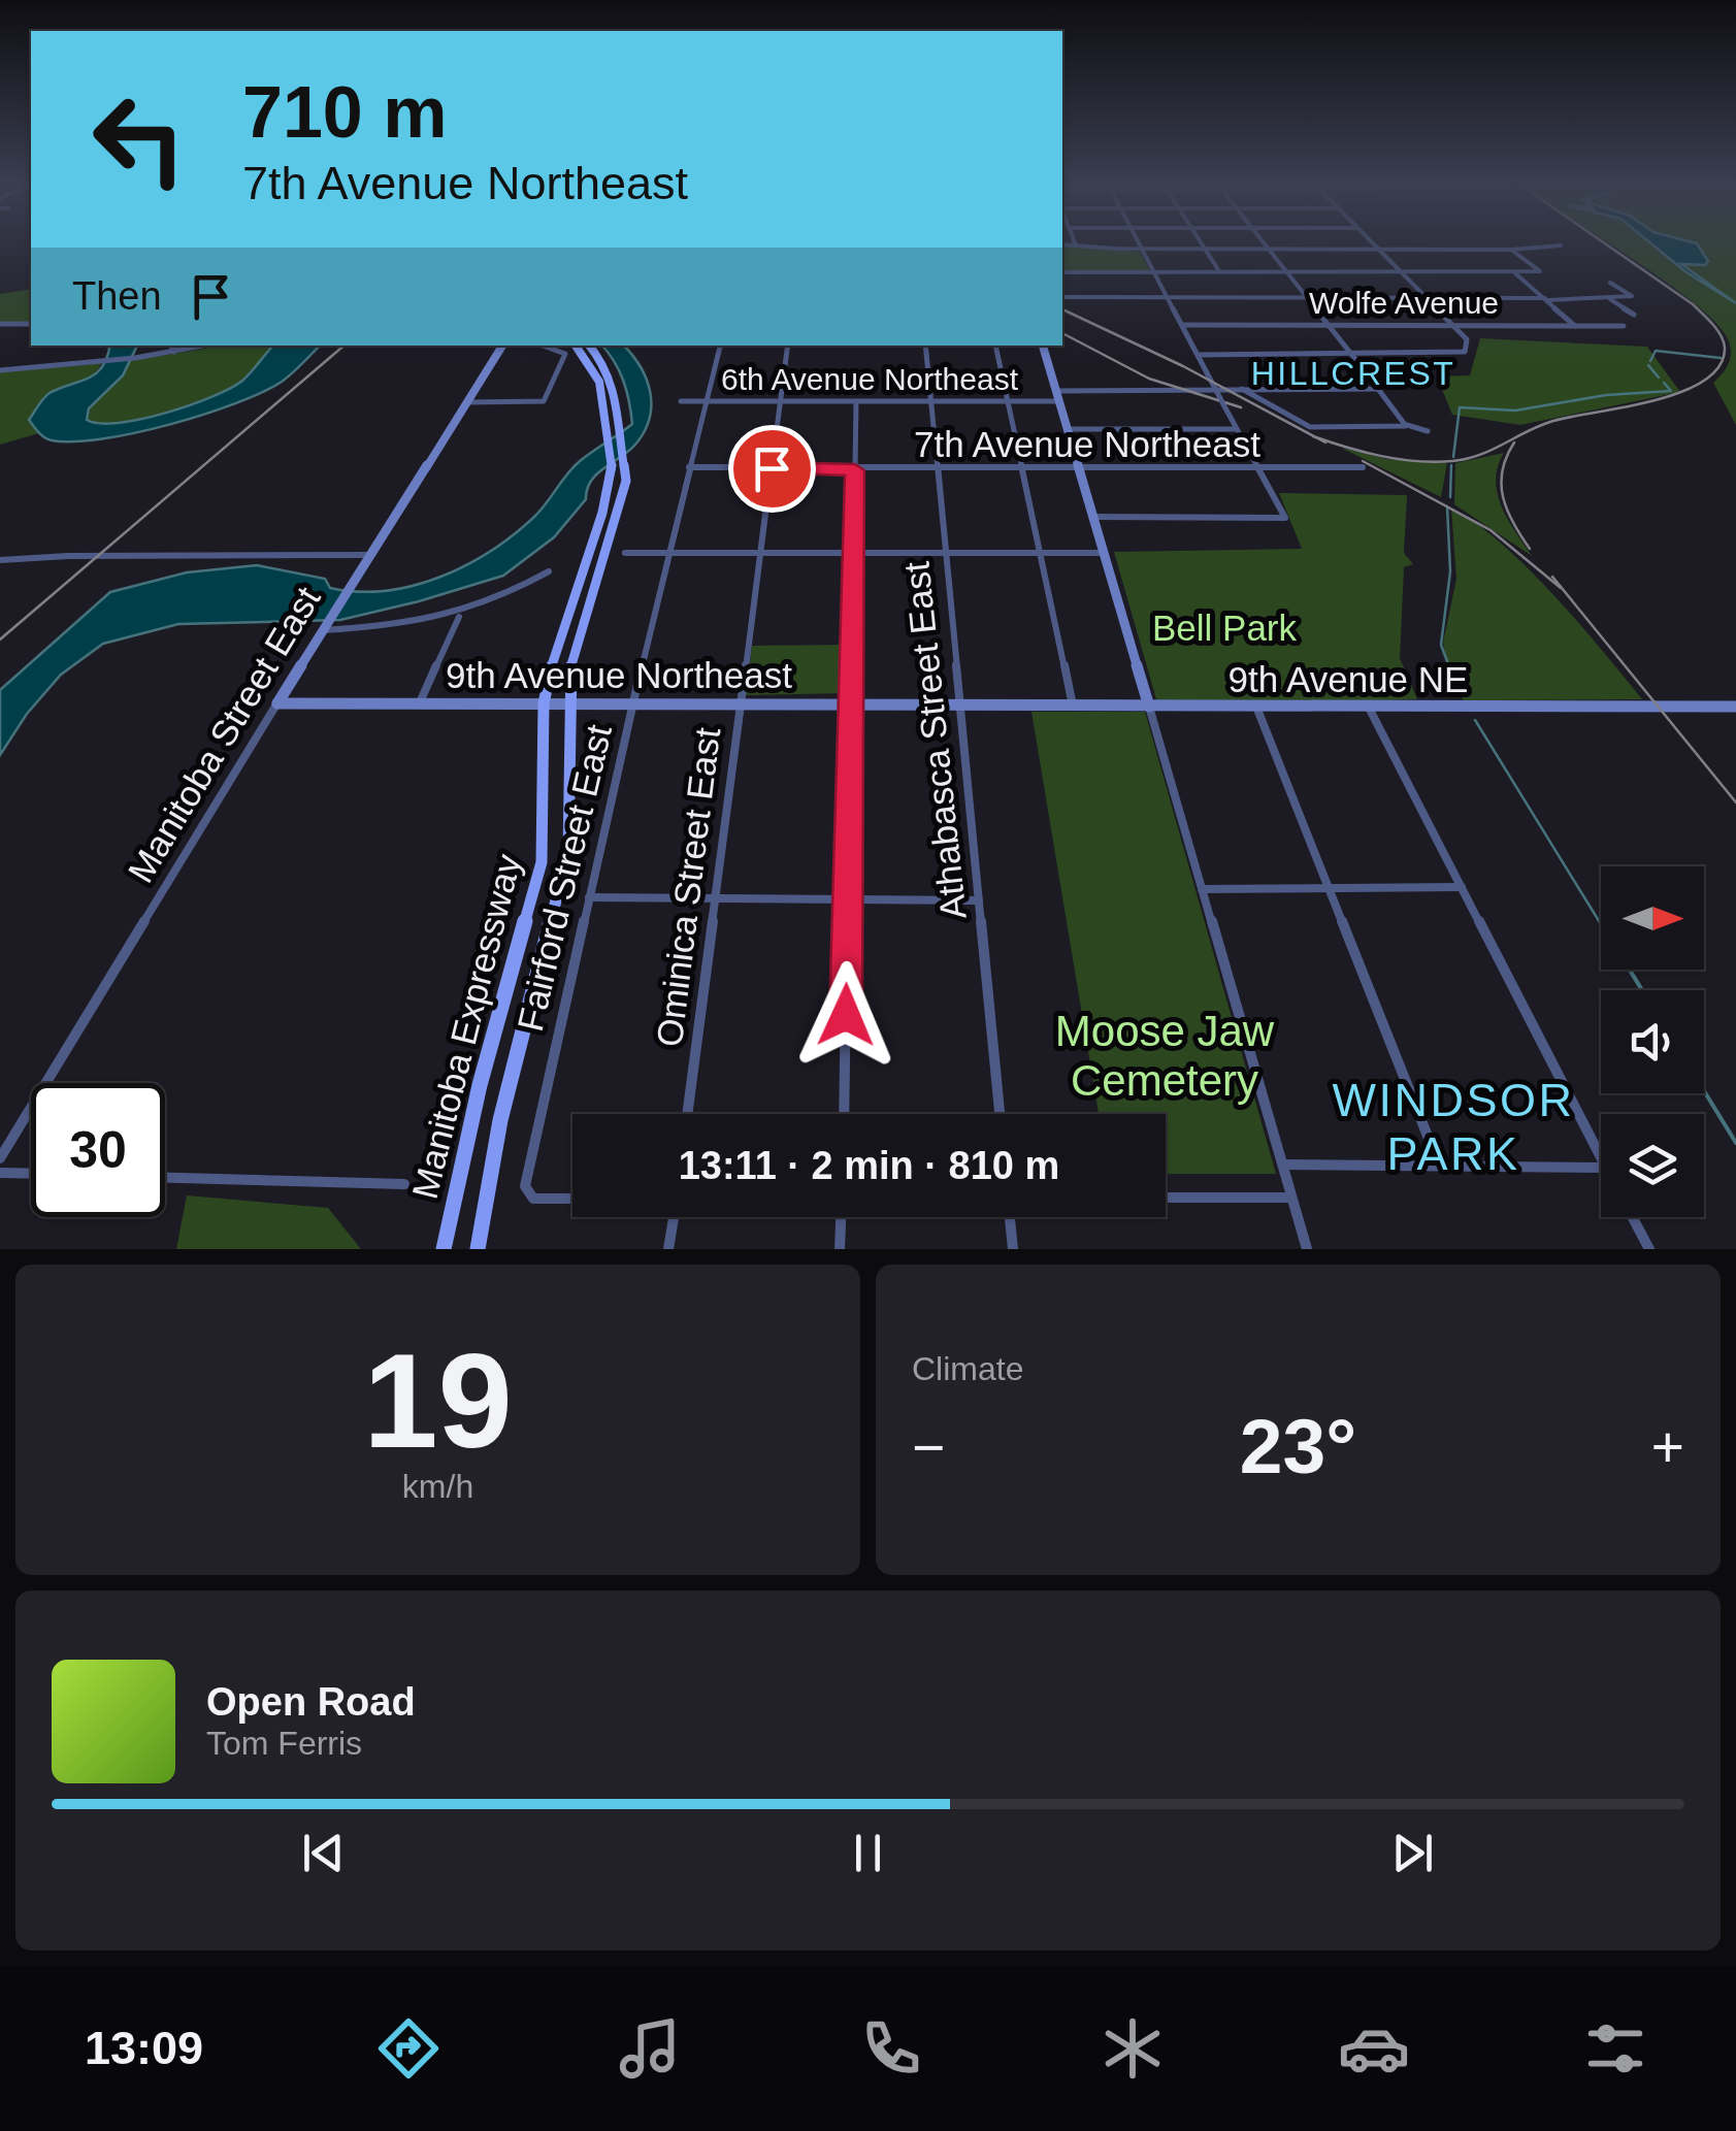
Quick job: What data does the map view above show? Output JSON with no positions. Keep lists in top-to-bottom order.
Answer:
{
  "streets": {
    "main road": ["Manitoba Expressway"],
    "street": [
      "Wolfe Avenue",
      "6th Avenue Northeast",
      "7th Avenue Northeast",
      "9th Avenue Northeast",
      "9th Avenue NE",
      "Manitoba Street East",
      "Athabasca Street East",
      "Fairford Street East",
      "Ominica Street East"
    ]
  },
  "crossings": [
    ["6th Avenue Northeast", "Athabasca Street East"],
    ["6th Avenue Northeast", "Fairford Street East"],
    ["6th Avenue Northeast", "Ominica Street East"],
    ["7th Avenue Northeast", "Athabasca Street East"],
    ["7th Avenue Northeast", "Fairford Street East"],
    ["7th Avenue Northeast", "Ominica Street East"],
    ["9th Avenue Northeast", "9th Avenue NE"],
    ["9th Avenue Northeast", "Manitoba Street East"],
    ["9th Avenue Northeast", "Athabasca Street East"],
    ["9th Avenue Northeast", "Fairford Street East"],
    ["9th Avenue Northeast", "Ominica Street East"],
    ["9th Avenue Northeast", "Manitoba Expressway"],
    ["9th Avenue NE", "Athabasca Street East"]
  ],
  "districts": ["HILLCREST", "WINDSOR PARK"],
  "parks": ["Bell Park", "Moose Jaw Cemetery"],
  "north": "right",
  "page": {
    "turn": ["710 m", "7th Avenue Northeast"],
    "then": "Then",
    "limit": "30",
    "trip": "13:11 · 2 min · 810 m",
    "tile": [
      ["19", "km/h"],
      "Climate"
    ],
    "heat": ["−", "23°", "+"],
    "song": ["Open Road", "Tom Ferris"],
    "tabs": "13:09"
  }
}
